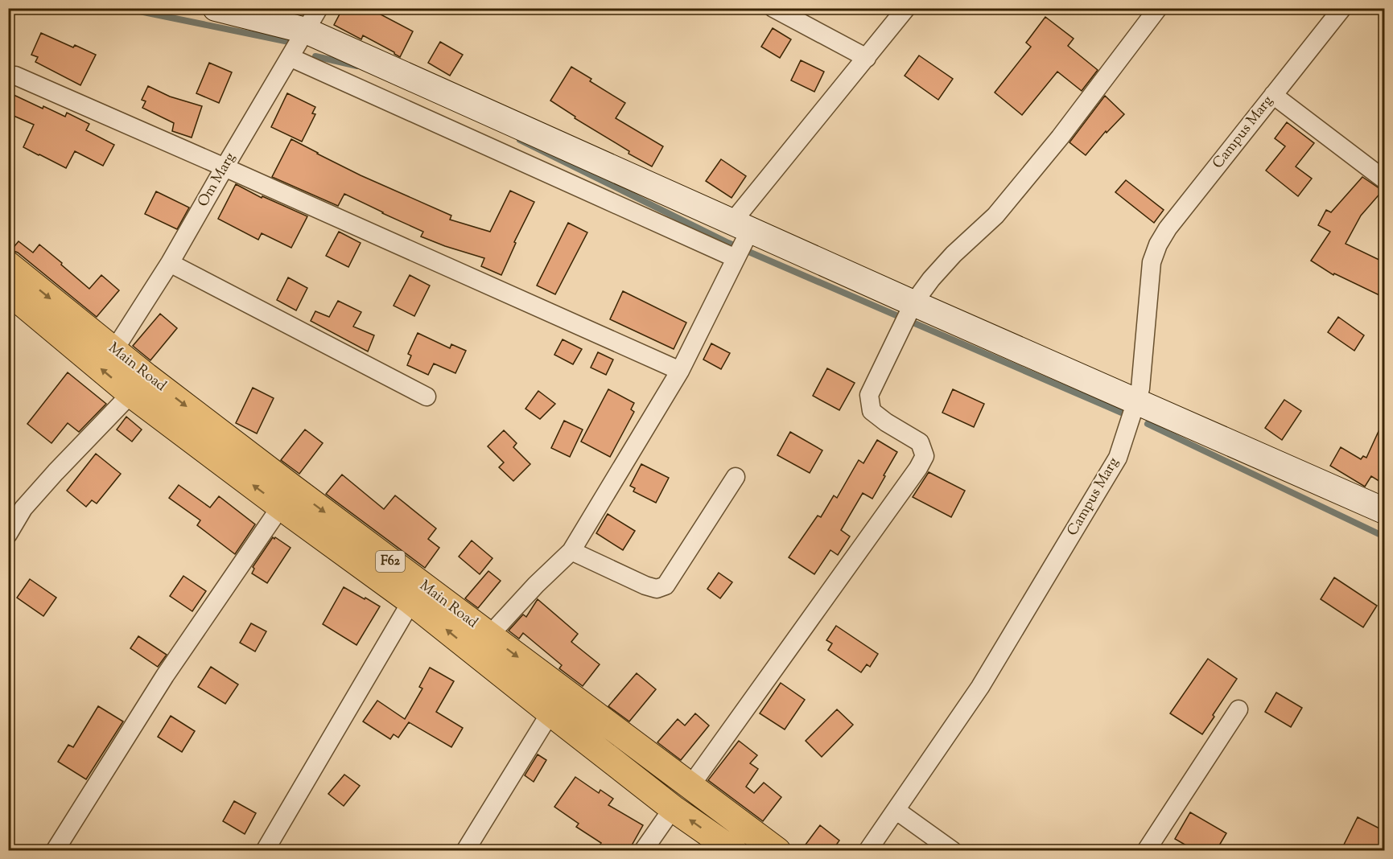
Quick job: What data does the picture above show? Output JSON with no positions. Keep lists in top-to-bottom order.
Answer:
{
  "streets": {
    "main road": ["Main Road", "F62"],
    "street": ["Campus Marg", "Om Marg"]
  },
  "crossings": [
    ["Om Marg", "Main Road"]
  ]
}
